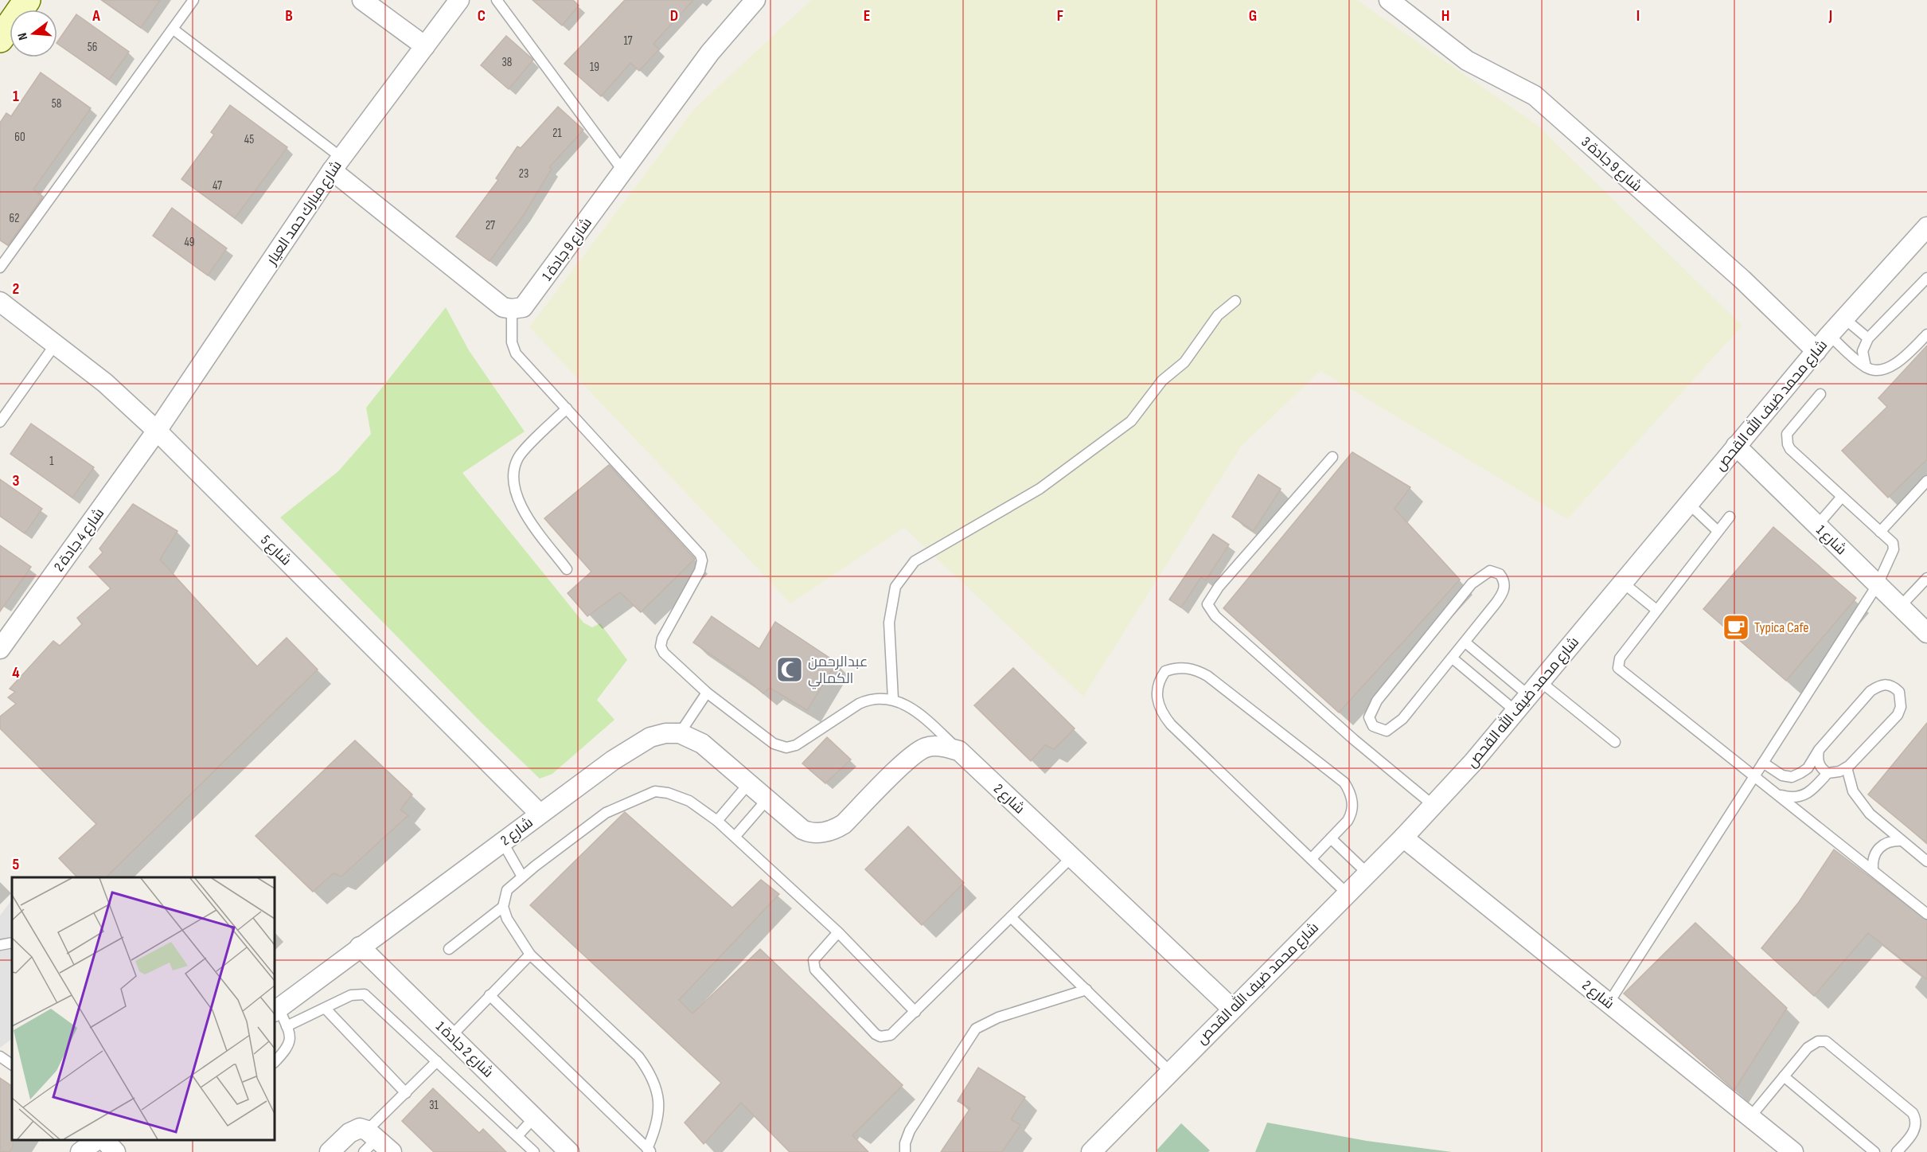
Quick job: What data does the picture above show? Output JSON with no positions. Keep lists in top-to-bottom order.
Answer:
{
  "streets": {
    "street": [
      "شارع 9 جادة 3",
      "شارع مبارك حمد العيار",
      "شارع 9 جادة 1",
      "شارع محمد ضيف الله القحص",
      "شارع 4 جادة 2",
      "شارع 1",
      "شارع 5",
      "شارع 2",
      "شارع 2 جادة 1"
    ]
  },
  "crossings": [
    ["شارع 9 جادة 3", "شارع محمد ضيف الله القحص"],
    ["شارع مبارك حمد العيار", "شارع 4 جادة 2"],
    ["شارع مبارك حمد العيار", "شارع 5"],
    ["شارع محمد ضيف الله القحص", "شارع 1"],
    ["شارع محمد ضيف الله القحص", "شارع 2"],
    ["شارع 4 جادة 2", "شارع 5"],
    ["شارع 5", "شارع 2"],
    ["شارع 2", "شارع 2 جادة 1"]
  ],
  "places": {
    "cafe": ["Typica Cafe"],
    "mosque": ["عبدالرحمن الكمالي"]
  },
  "house_numbers": [
    "17",
    "56",
    "38",
    "19",
    "58",
    "21",
    "60",
    "45",
    "23",
    "47",
    "62",
    "27",
    "49",
    "1",
    "31"
  ],
  "north": "left",
  "grid": {
    "columns": [
      "A",
      "B",
      "C",
      "D",
      "E",
      "F",
      "G",
      "H",
      "I",
      "J"
    ],
    "rows": [
      "1",
      "2",
      "3",
      "4",
      "5"
    ]
  }
}
